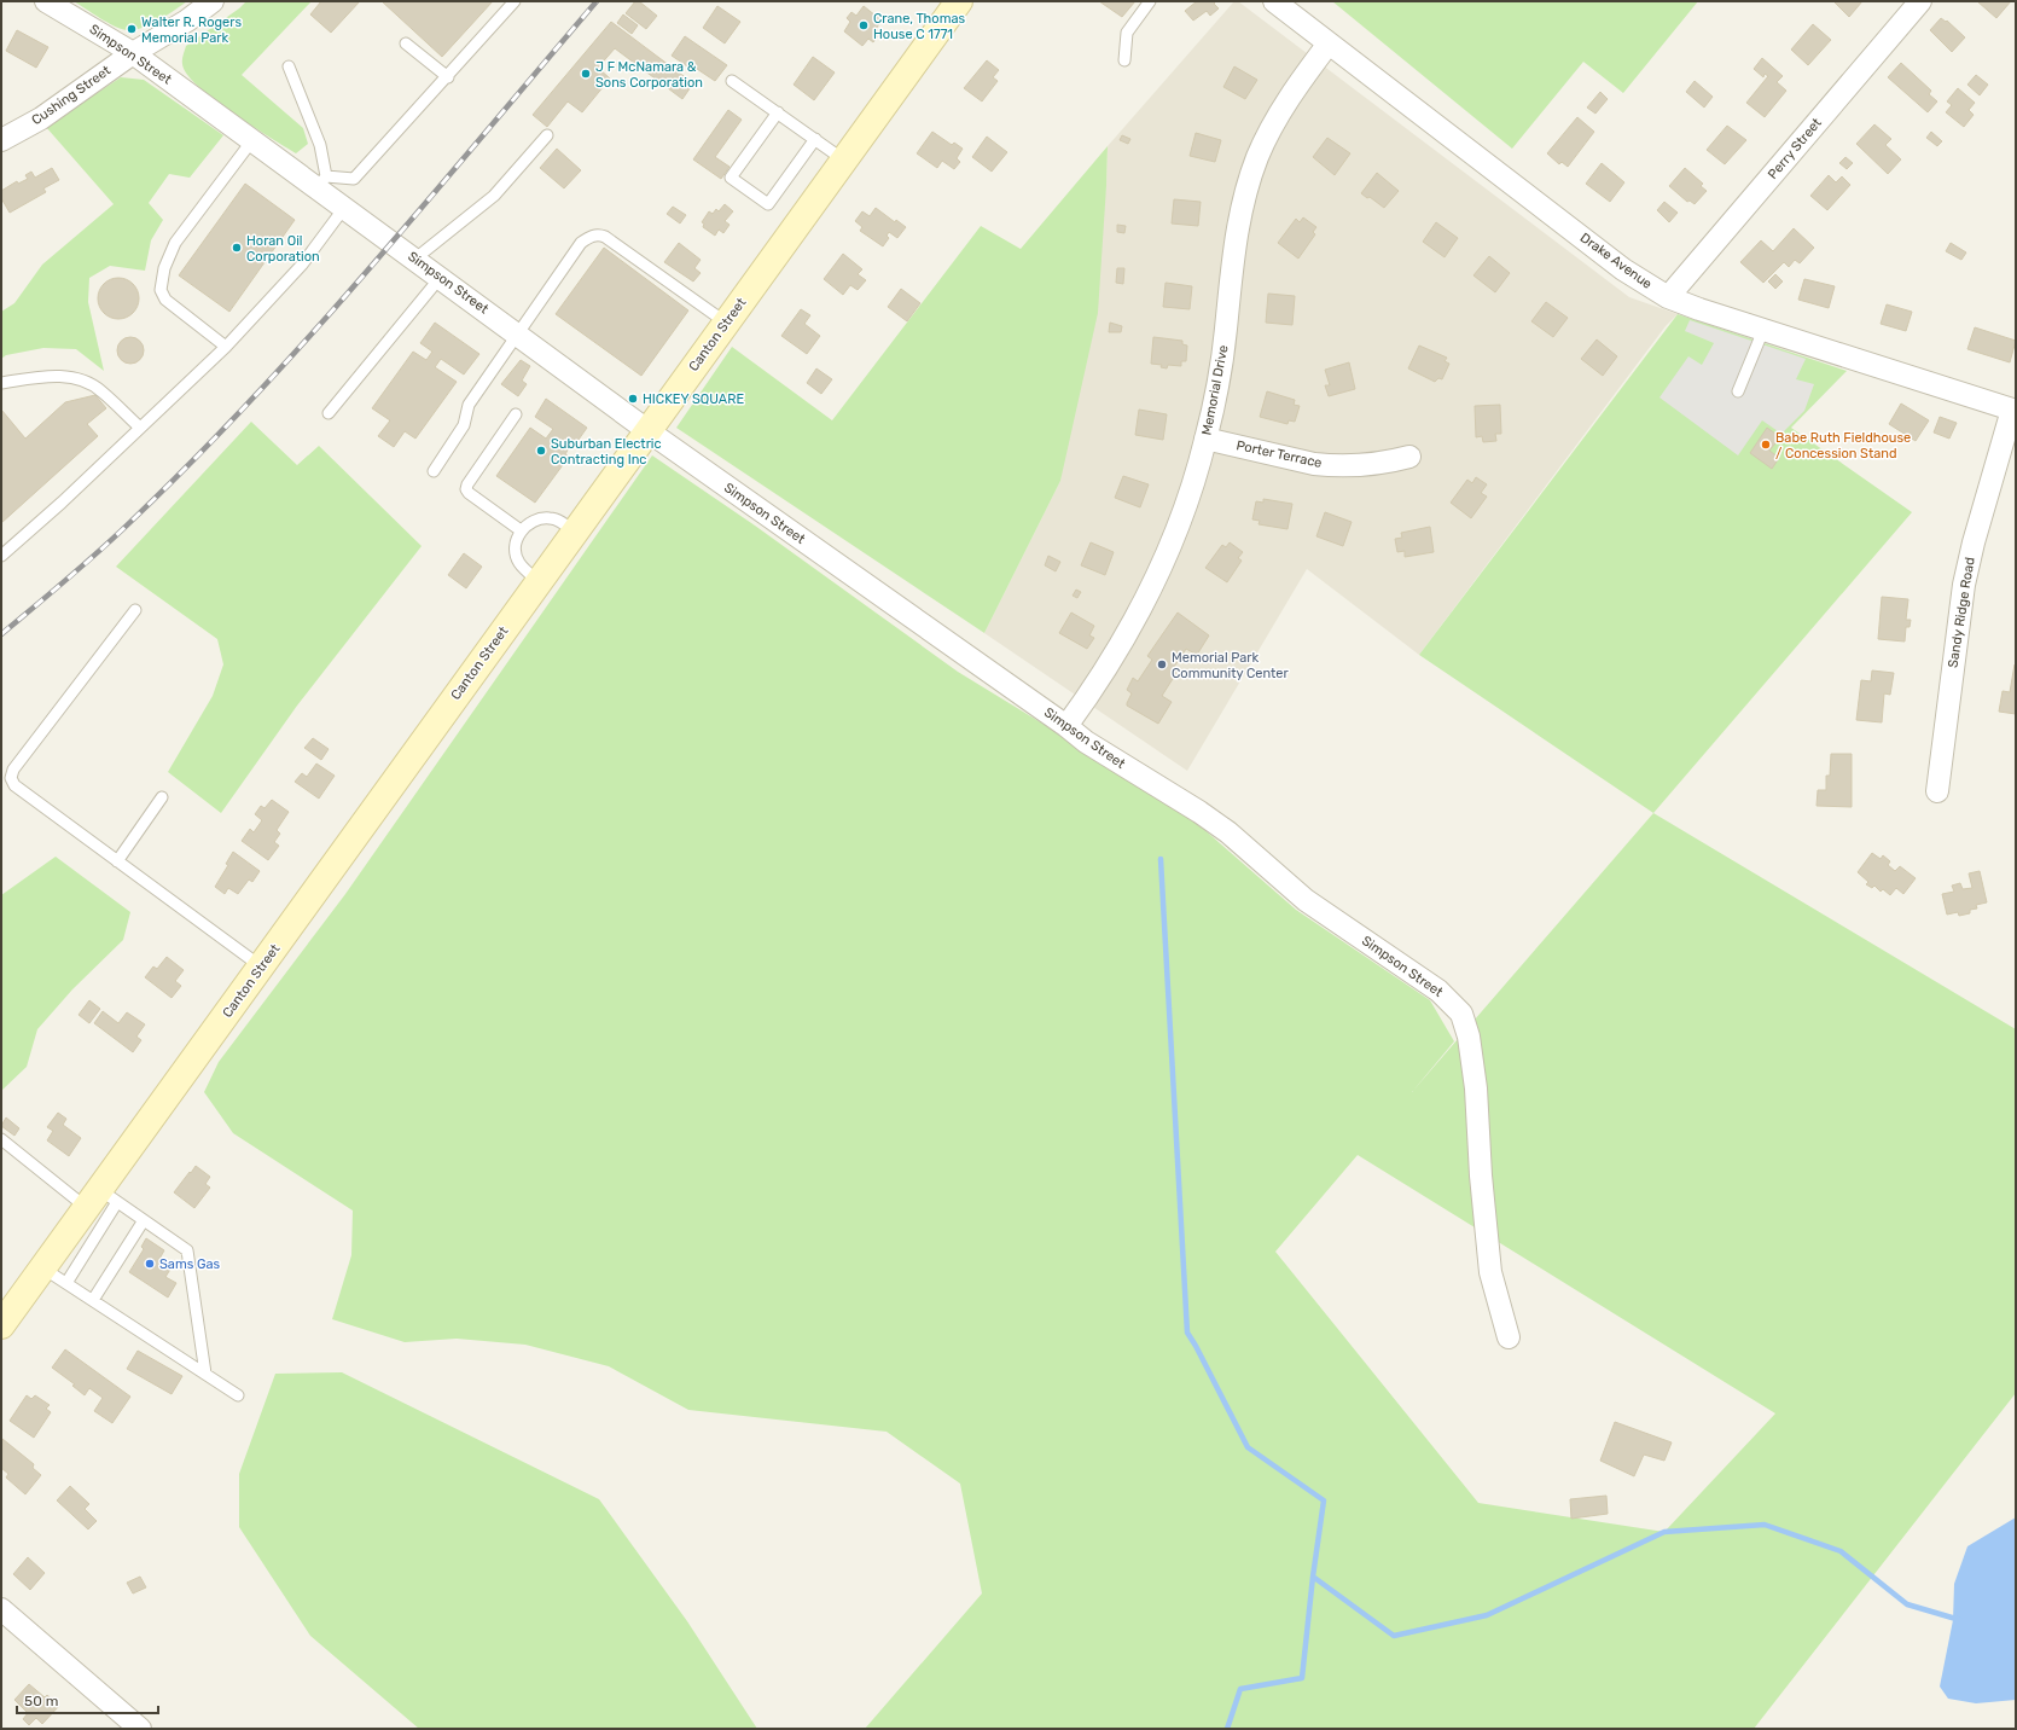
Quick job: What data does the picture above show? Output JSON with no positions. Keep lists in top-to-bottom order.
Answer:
{
  "streets": {
    "main road": ["Canton Street"],
    "street": [
      "Simpson Street",
      "Cushing Street",
      "Perry Street",
      "Drake Avenue",
      "Memorial Drive",
      "Porter Terrace",
      "Sandy Ridge Road"
    ]
  },
  "crossings": [
    ["Simpson Street", "Cushing Street"],
    ["Simpson Street", "Canton Street"],
    ["Simpson Street", "Memorial Drive"],
    ["Perry Street", "Drake Avenue"],
    ["Drake Avenue", "Memorial Drive"],
    ["Drake Avenue", "Sandy Ridge Road"],
    ["Memorial Drive", "Porter Terrace"]
  ],
  "places": [
    "Crane, Thomas House C 1771",
    "Walter R. Rogers Memorial Park",
    "J F McNamara & Sons Corporation",
    "Horan Oil Corporation",
    "HICKEY SQUARE",
    "Babe Ruth Fieldhouse / Concession Stand",
    "Suburban Electric Contracting Inc",
    "Memorial Park Community Center",
    "Sams Gas"
  ],
  "scale_bar": "50 m"
}
